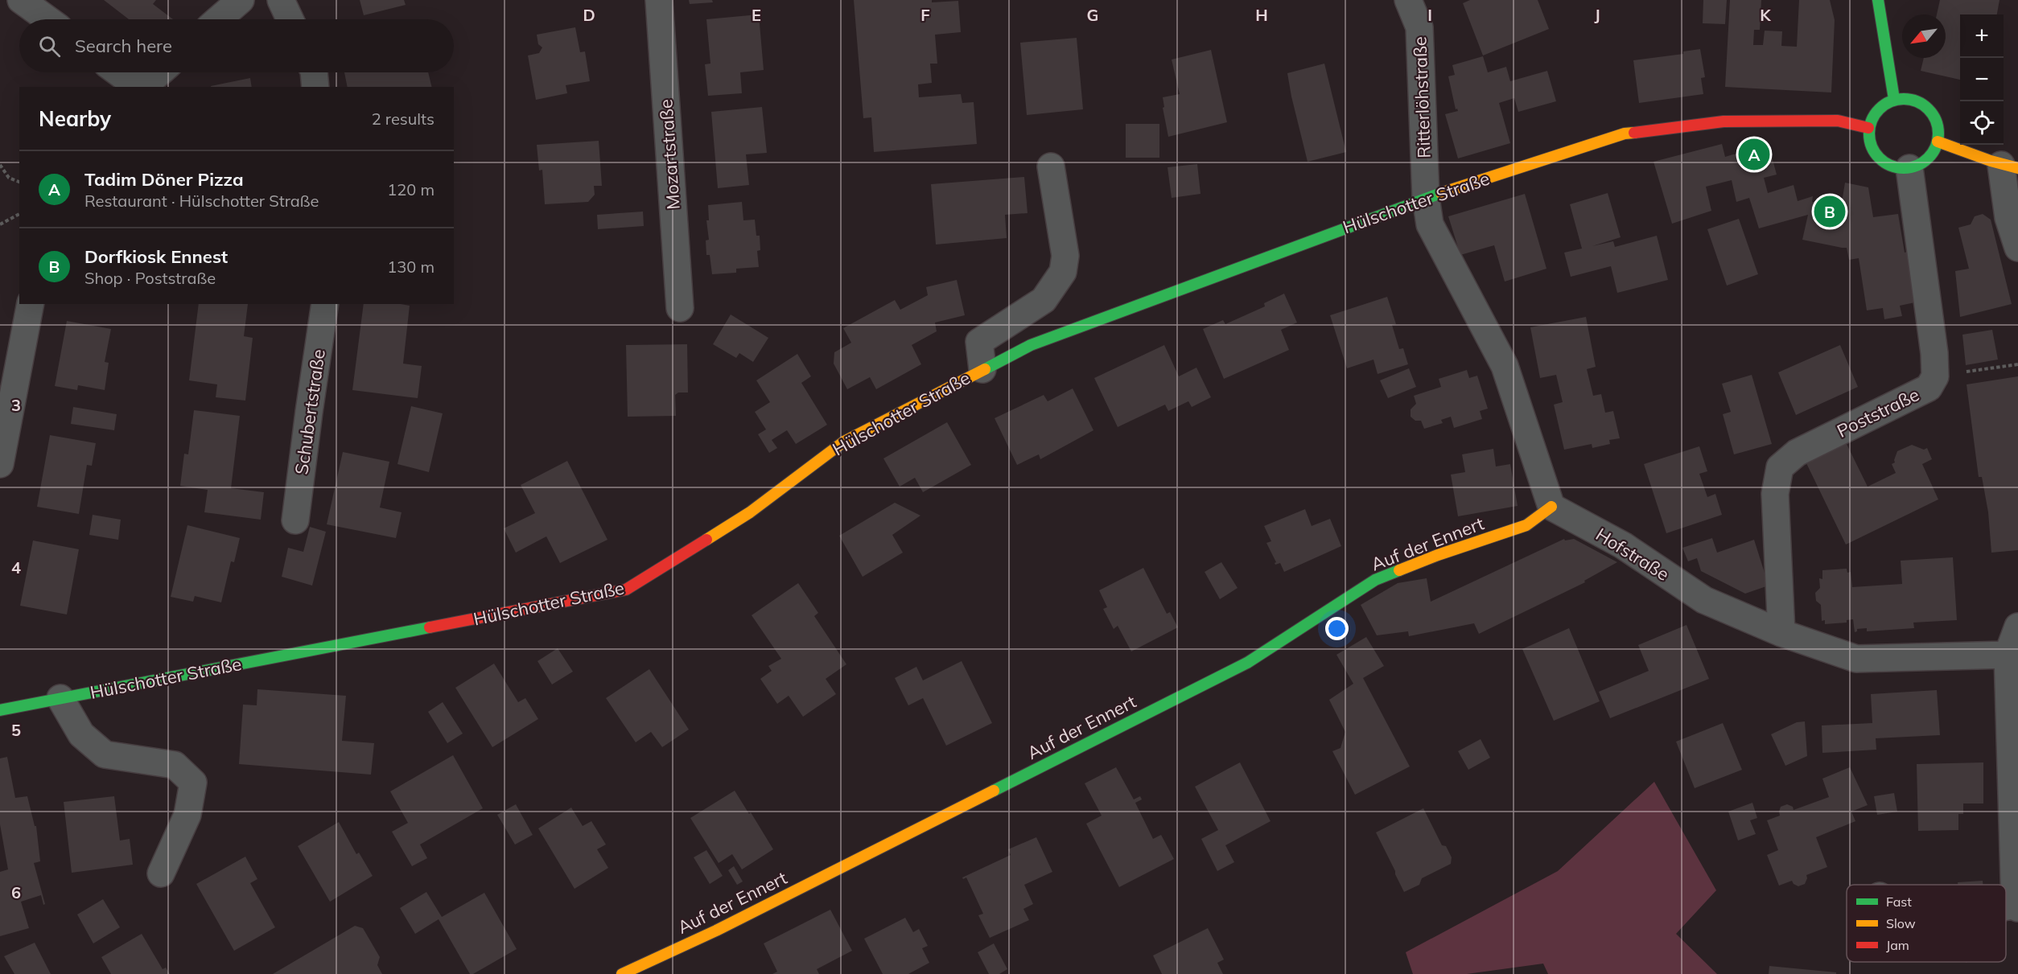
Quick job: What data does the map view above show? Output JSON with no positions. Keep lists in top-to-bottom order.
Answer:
{
  "streets": {
    "street": [
      "Ritterlöhstraße",
      "Mozartstraße",
      "Hülschotter Straße",
      "Schubertstraße",
      "Poststraße",
      "Auf der Ennert",
      "Hofstraße"
    ]
  },
  "crossings": [
    ["Ritterlöhstraße", "Hülschotter Straße"],
    ["Hülschotter Straße", "Poststraße"],
    ["Poststraße", "Hofstraße"],
    ["Auf der Ennert", "Hofstraße"]
  ],
  "legend": ["Fast", "Slow", "Jam"],
  "north": "bottom left",
  "page": {
    "map_buttons": ["+", "−"],
    "search": "Search here",
    "heading": ["Nearby", "2 results"],
    "pins": ["A", "B"],
    "list": [
      {
        "mark": "A",
        "name": "Tadim Döner Pizza",
        "note": "Restaurant · Hülschotter Straße",
        "value": "120 m"
      },
      {
        "mark": "B",
        "name": "Dorfkiosk Ennest",
        "note": "Shop · Poststraße",
        "value": "130 m"
      }
    ]
  },
  "grid": {
    "columns": [
      "D",
      "E",
      "F",
      "G",
      "H",
      "I",
      "J",
      "K"
    ],
    "rows": [
      "3",
      "4",
      "5",
      "6"
    ]
  }
}
